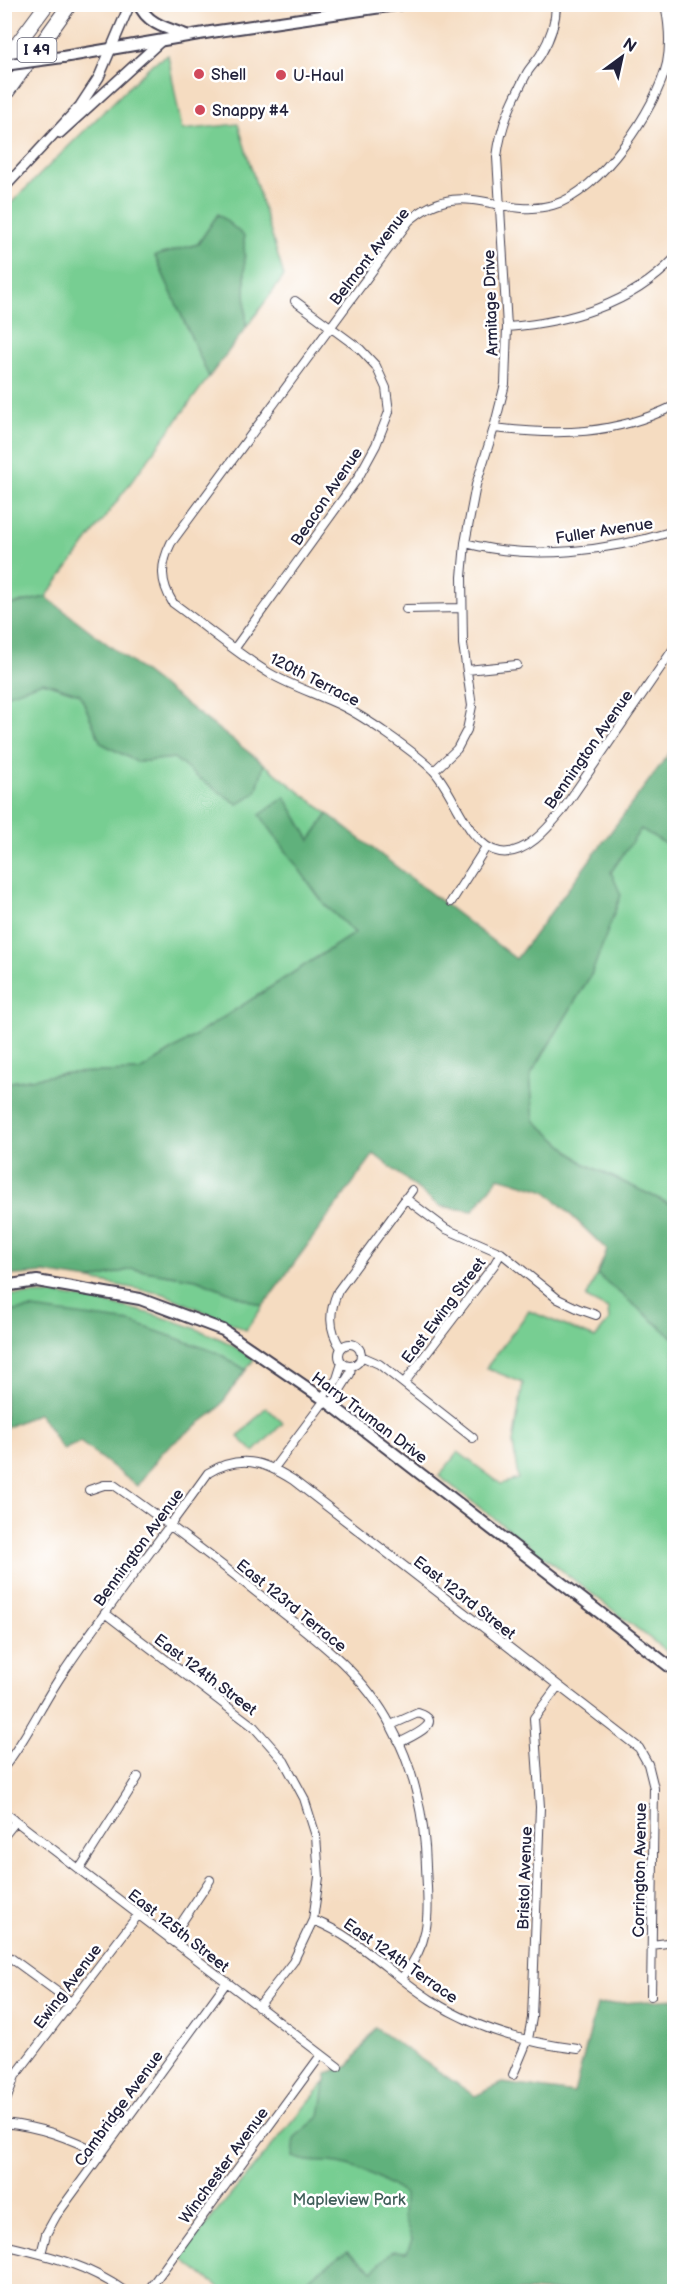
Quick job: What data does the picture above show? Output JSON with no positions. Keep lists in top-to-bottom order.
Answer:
{
  "streets": {
    "highway": ["I 49"],
    "main road": ["Harry Truman Drive"],
    "street": [
      "Belmont Avenue",
      "Armitage Drive",
      "Beacon Avenue",
      "Fuller Avenue",
      "120th Terrace",
      "Bennington Avenue",
      "East Ewing Street",
      "East 123rd Street",
      "East 123rd Terrace",
      "East 124th Street",
      "Corrington Avenue",
      "Bristol Avenue",
      "East 125th Street",
      "East 124th Terrace",
      "Ewing Avenue",
      "Cambridge Avenue",
      "Winchester Avenue"
    ]
  },
  "crossings": [
    ["Belmont Avenue", "Armitage Drive"],
    ["Belmont Avenue", "Beacon Avenue"],
    ["Belmont Avenue", "120th Terrace"],
    ["Armitage Drive", "Fuller Avenue"],
    ["Armitage Drive", "120th Terrace"],
    ["Beacon Avenue", "120th Terrace"],
    ["120th Terrace", "Bennington Avenue"],
    ["Bennington Avenue", "East 123rd Street"],
    ["Bennington Avenue", "East 123rd Terrace"],
    ["Bennington Avenue", "East 124th Street"],
    ["East 123rd Street", "Corrington Avenue"],
    ["East 123rd Street", "Bristol Avenue"],
    ["East 123rd Terrace", "East 124th Terrace"],
    ["East 124th Street", "East 124th Terrace"],
    ["Bristol Avenue", "East 124th Terrace"],
    ["East 125th Street", "Ewing Avenue"],
    ["East 125th Street", "Cambridge Avenue"],
    ["East 125th Street", "Winchester Avenue"]
  ],
  "parks": ["Mapleview Park"],
  "places": ["Shell", "U-Haul", "Snappy #4"],
  "north": "top right"
}
